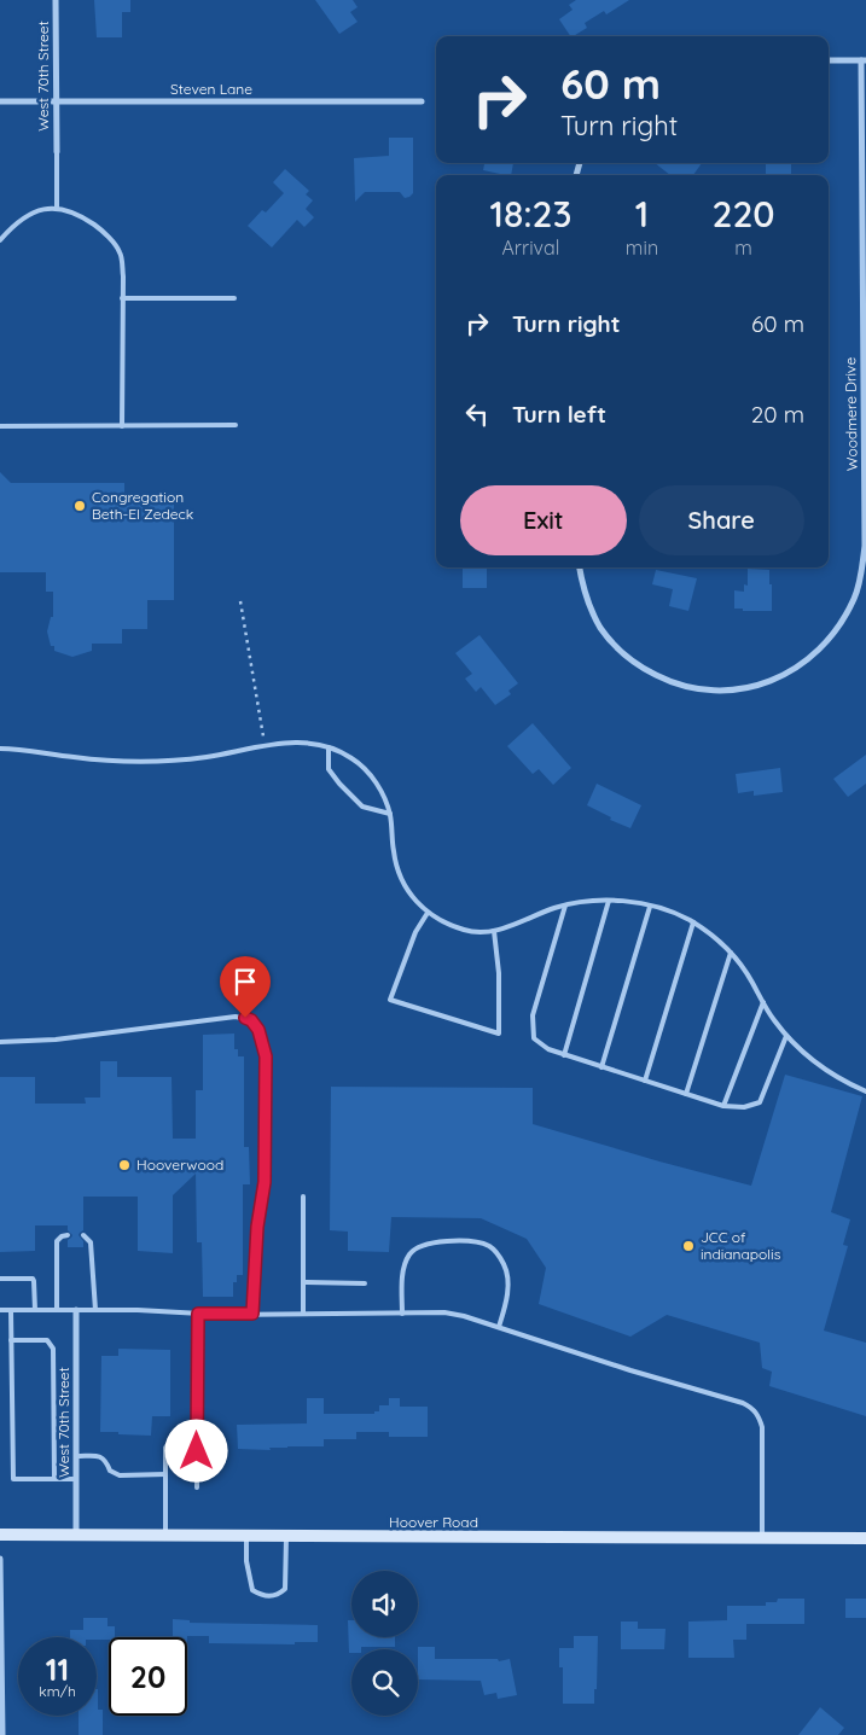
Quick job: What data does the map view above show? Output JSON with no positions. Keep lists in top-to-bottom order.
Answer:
{
  "streets": {
    "street": [
      "West 70th Street",
      "Steven Lane",
      "Woodmere Drive",
      "Hoover Road"
    ]
  },
  "crossings": [
    ["West 70th Street", "Steven Lane"],
    ["West 70th Street", "Hoover Road"]
  ],
  "places": ["Congregation Beth-El Zedeck", "Hooverwood", "JCC of indianapolis"],
  "page": {
    "turn": ["60 m", "Turn right"],
    "eta": [
      "18:23",
      "Arrival",
      "1",
      "min",
      "220",
      "m"
    ],
    "list": [
      {
        "name": "Turn right",
        "value": "60 m"
      },
      {
        "name": "Turn left",
        "value": "20 m"
      }
    ],
    "buttons": ["Exit", "Share"],
    "speed": "11 km/h",
    "limit": "20"
  }
}
